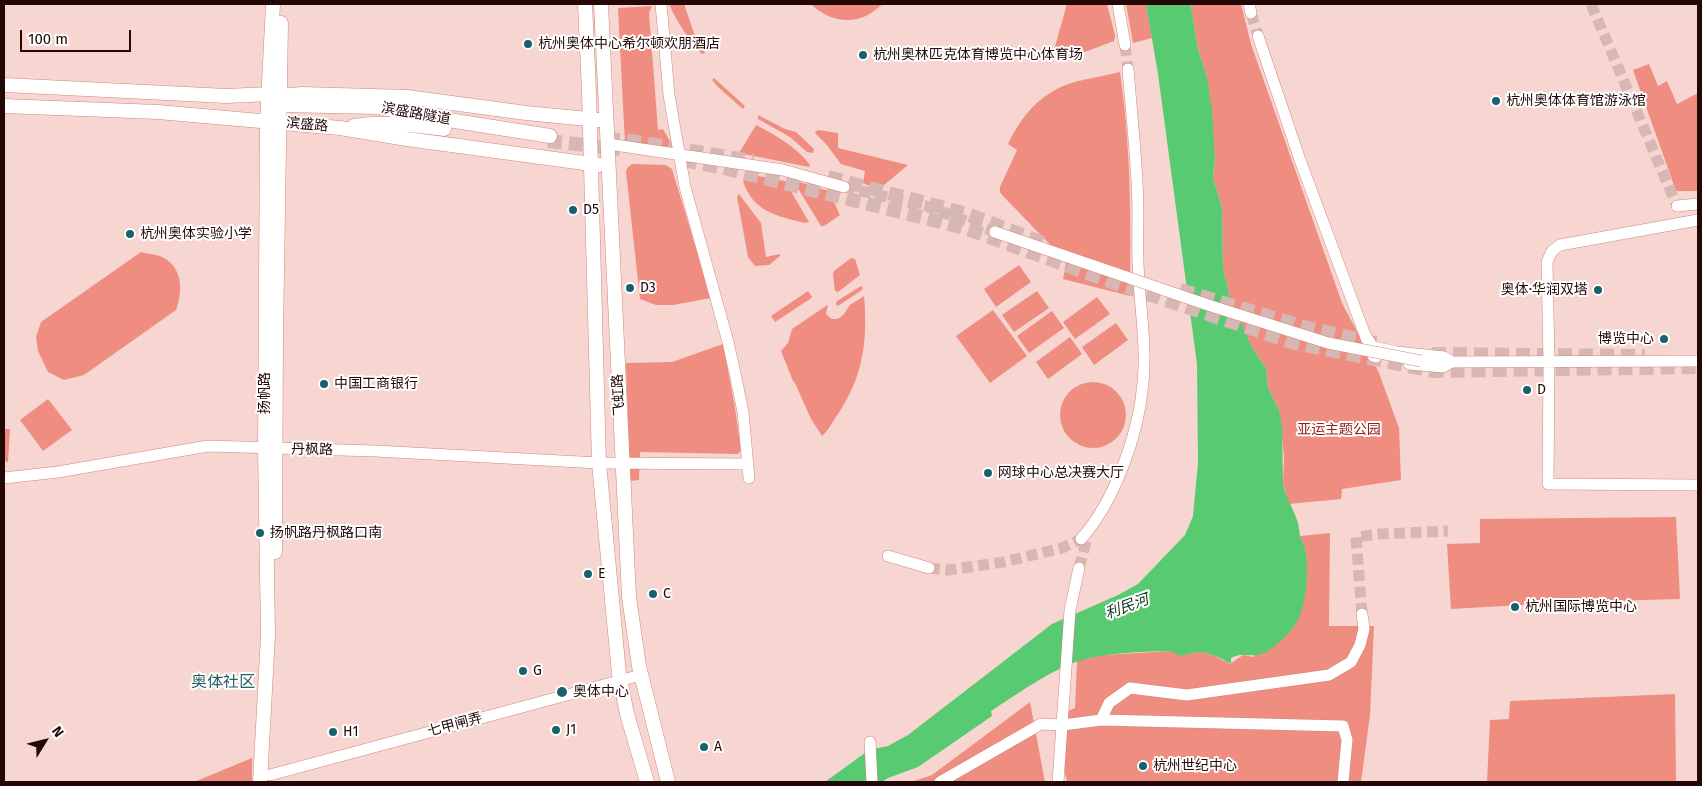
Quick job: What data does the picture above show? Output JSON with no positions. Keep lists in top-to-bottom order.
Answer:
{
  "streets": {
    "main road": [
      "滨盛路隧道",
      "滨盛路",
      "扬帆路",
      "飞虹路"
    ],
    "street": ["丹枫路", "七甲闸弄"]
  },
  "crossings": [
    ["滨盛路隧道", "滨盛路"],
    ["滨盛路隧道", "扬帆路"],
    ["滨盛路", "扬帆路"],
    ["滨盛路", "飞虹路"],
    ["扬帆路", "丹枫路"],
    ["扬帆路", "七甲闸弄"],
    ["飞虹路", "丹枫路"],
    ["飞虹路", "七甲闸弄"]
  ],
  "districts": ["奥体社区"],
  "water": ["利民河"],
  "parks": ["亚运主题公园"],
  "places": [
    "杭州奥体中心希尔顿欢朋酒店",
    "杭州奥林匹克体育博览中心体育场",
    "杭州奥体体育馆游泳馆",
    "D5",
    "杭州奥体实验小学",
    "D3",
    "奥体·华润双塔",
    "博览中心",
    "中国工商银行",
    "D",
    "网球中心总决赛大厅",
    "扬帆路丹枫路口南",
    "E",
    "C",
    "杭州国际博览中心",
    "G",
    "奥体中心",
    "J1",
    "H1",
    "A",
    "杭州世纪中心"
  ],
  "scale_bar": "100 m",
  "north": "top right"
}
